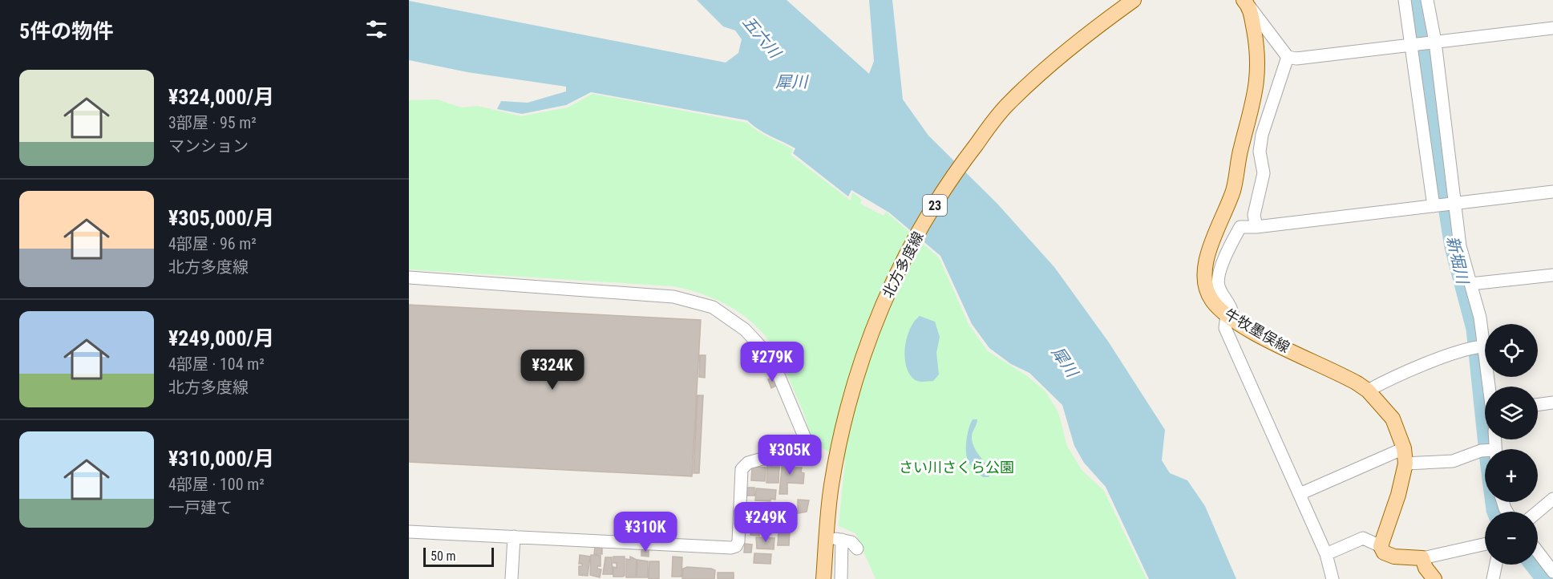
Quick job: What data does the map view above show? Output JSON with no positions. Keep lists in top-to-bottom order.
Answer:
{
  "streets": {
    "main road": ["23", "北方多度線", "牛牧墨俣線"]
  },
  "water": ["五六川", "犀川", "新堀川"],
  "parks": ["さい川さくら公園"],
  "scale_bar": "50 m",
  "page": {
    "heading": "5件の物件",
    "list": [
      {
        "name": "¥324,000/月",
        "note": "3部屋 · 95 m² · マンション"
      },
      {
        "name": "¥305,000/月",
        "note": "4部屋 · 96 m² · 北方多度線"
      },
      {
        "name": "¥249,000/月",
        "note": "4部屋 · 104 m² · 北方多度線"
      },
      {
        "name": "¥310,000/月",
        "note": "4部屋 · 100 m² · 一戸建て"
      }
    ],
    "map_buttons": ["+", "−"],
    "price": [
      "¥279K",
      "¥324K",
      "¥305K",
      "¥249K",
      "¥310K"
    ],
    "scale": "50 m"
  }
}
